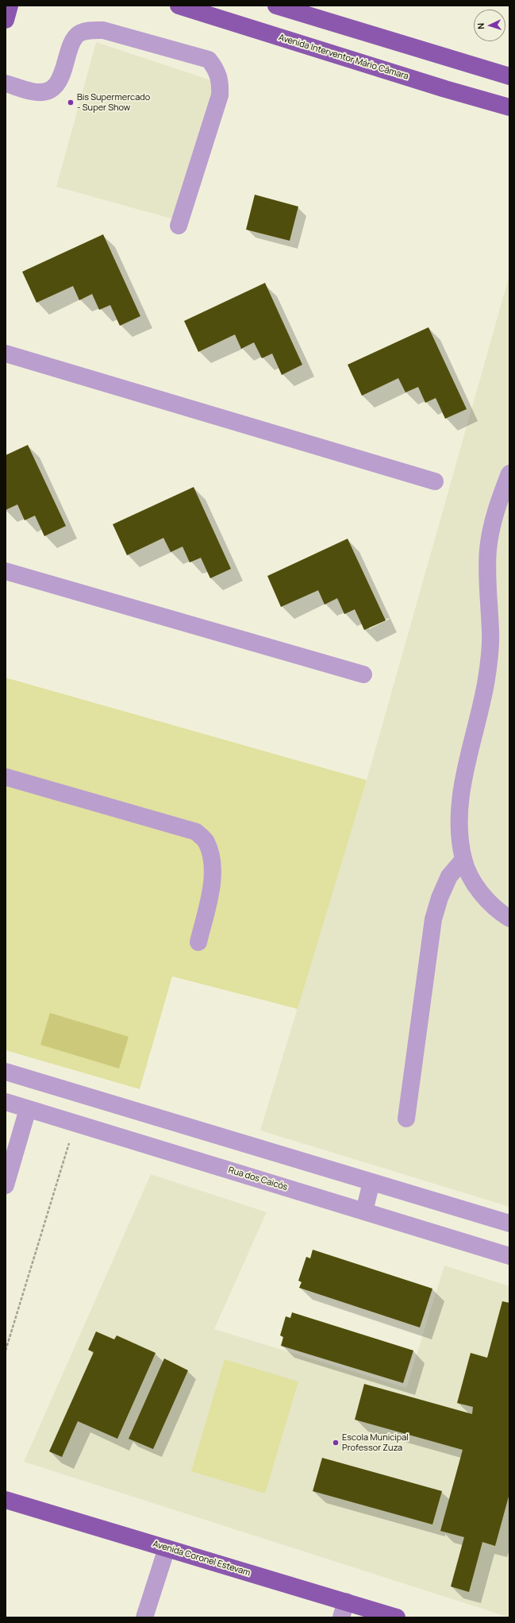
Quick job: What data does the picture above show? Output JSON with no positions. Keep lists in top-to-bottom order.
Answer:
{
  "streets": {
    "main road": ["Avenida Interventor Mário Câmara", "Avenida Coronel Estevam"],
    "street": ["Rua dos Caicós"]
  },
  "places": ["Bis Supermercado - Super Show", "Escola Municipal Professor Zuza"],
  "north": "left"
}
